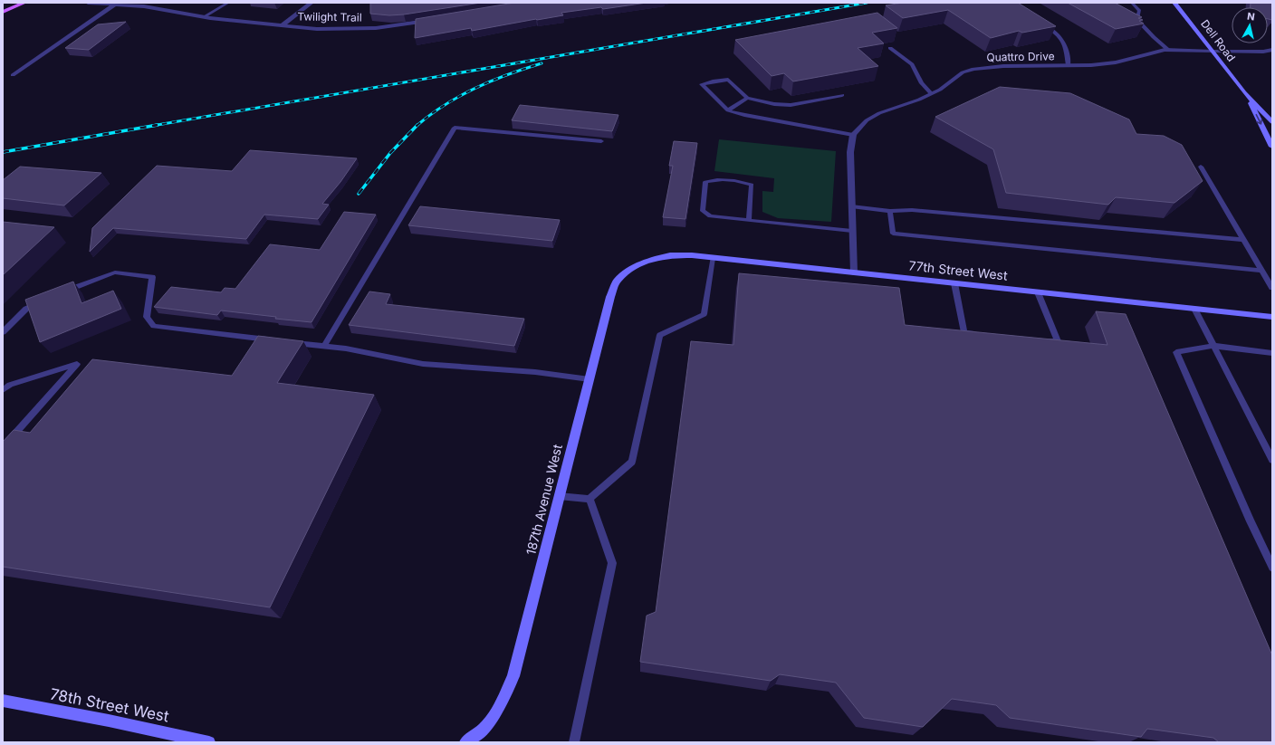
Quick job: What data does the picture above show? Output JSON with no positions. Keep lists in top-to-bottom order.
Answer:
{
  "streets": {
    "street": [
      "Twilight Trail",
      "Dell Road",
      "Quattro Drive",
      "77th Street West",
      "187th Avenue West",
      "78th Street West"
    ]
  },
  "crossings": [
    ["Dell Road", "Quattro Drive"],
    ["77th Street West", "187th Avenue West"]
  ],
  "north": "top"
}
